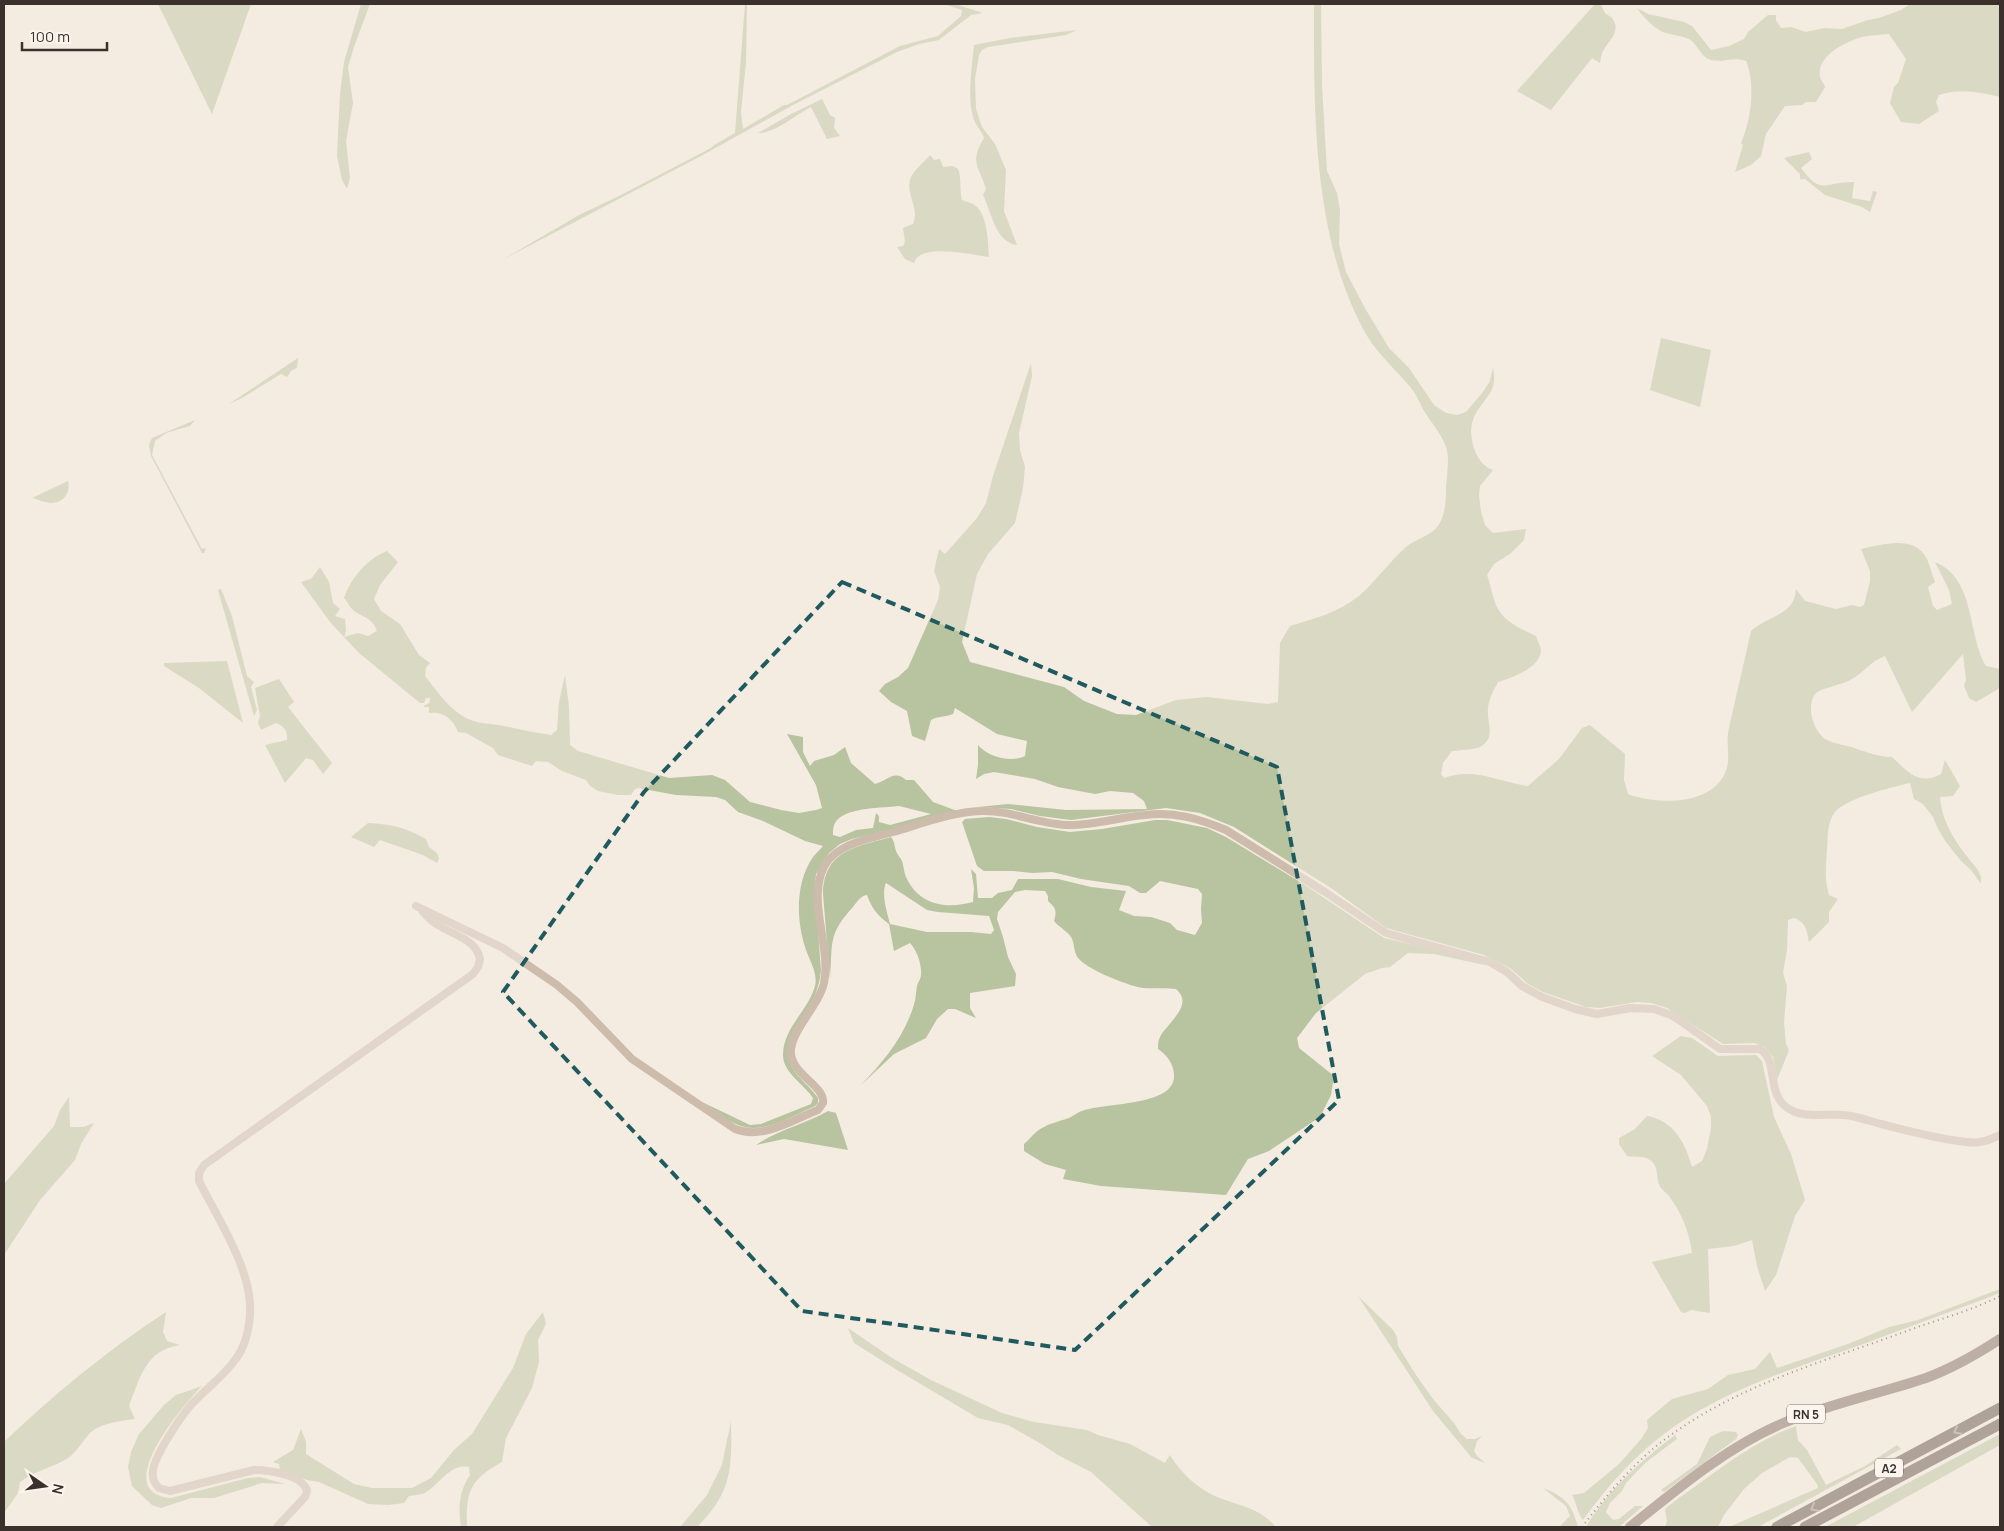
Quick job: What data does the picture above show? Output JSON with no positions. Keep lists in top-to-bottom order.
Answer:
{
  "streets": {
    "highway": ["A2"],
    "main road": ["RN 5"]
  },
  "scale_bar": "100 m",
  "north": "right"
}
